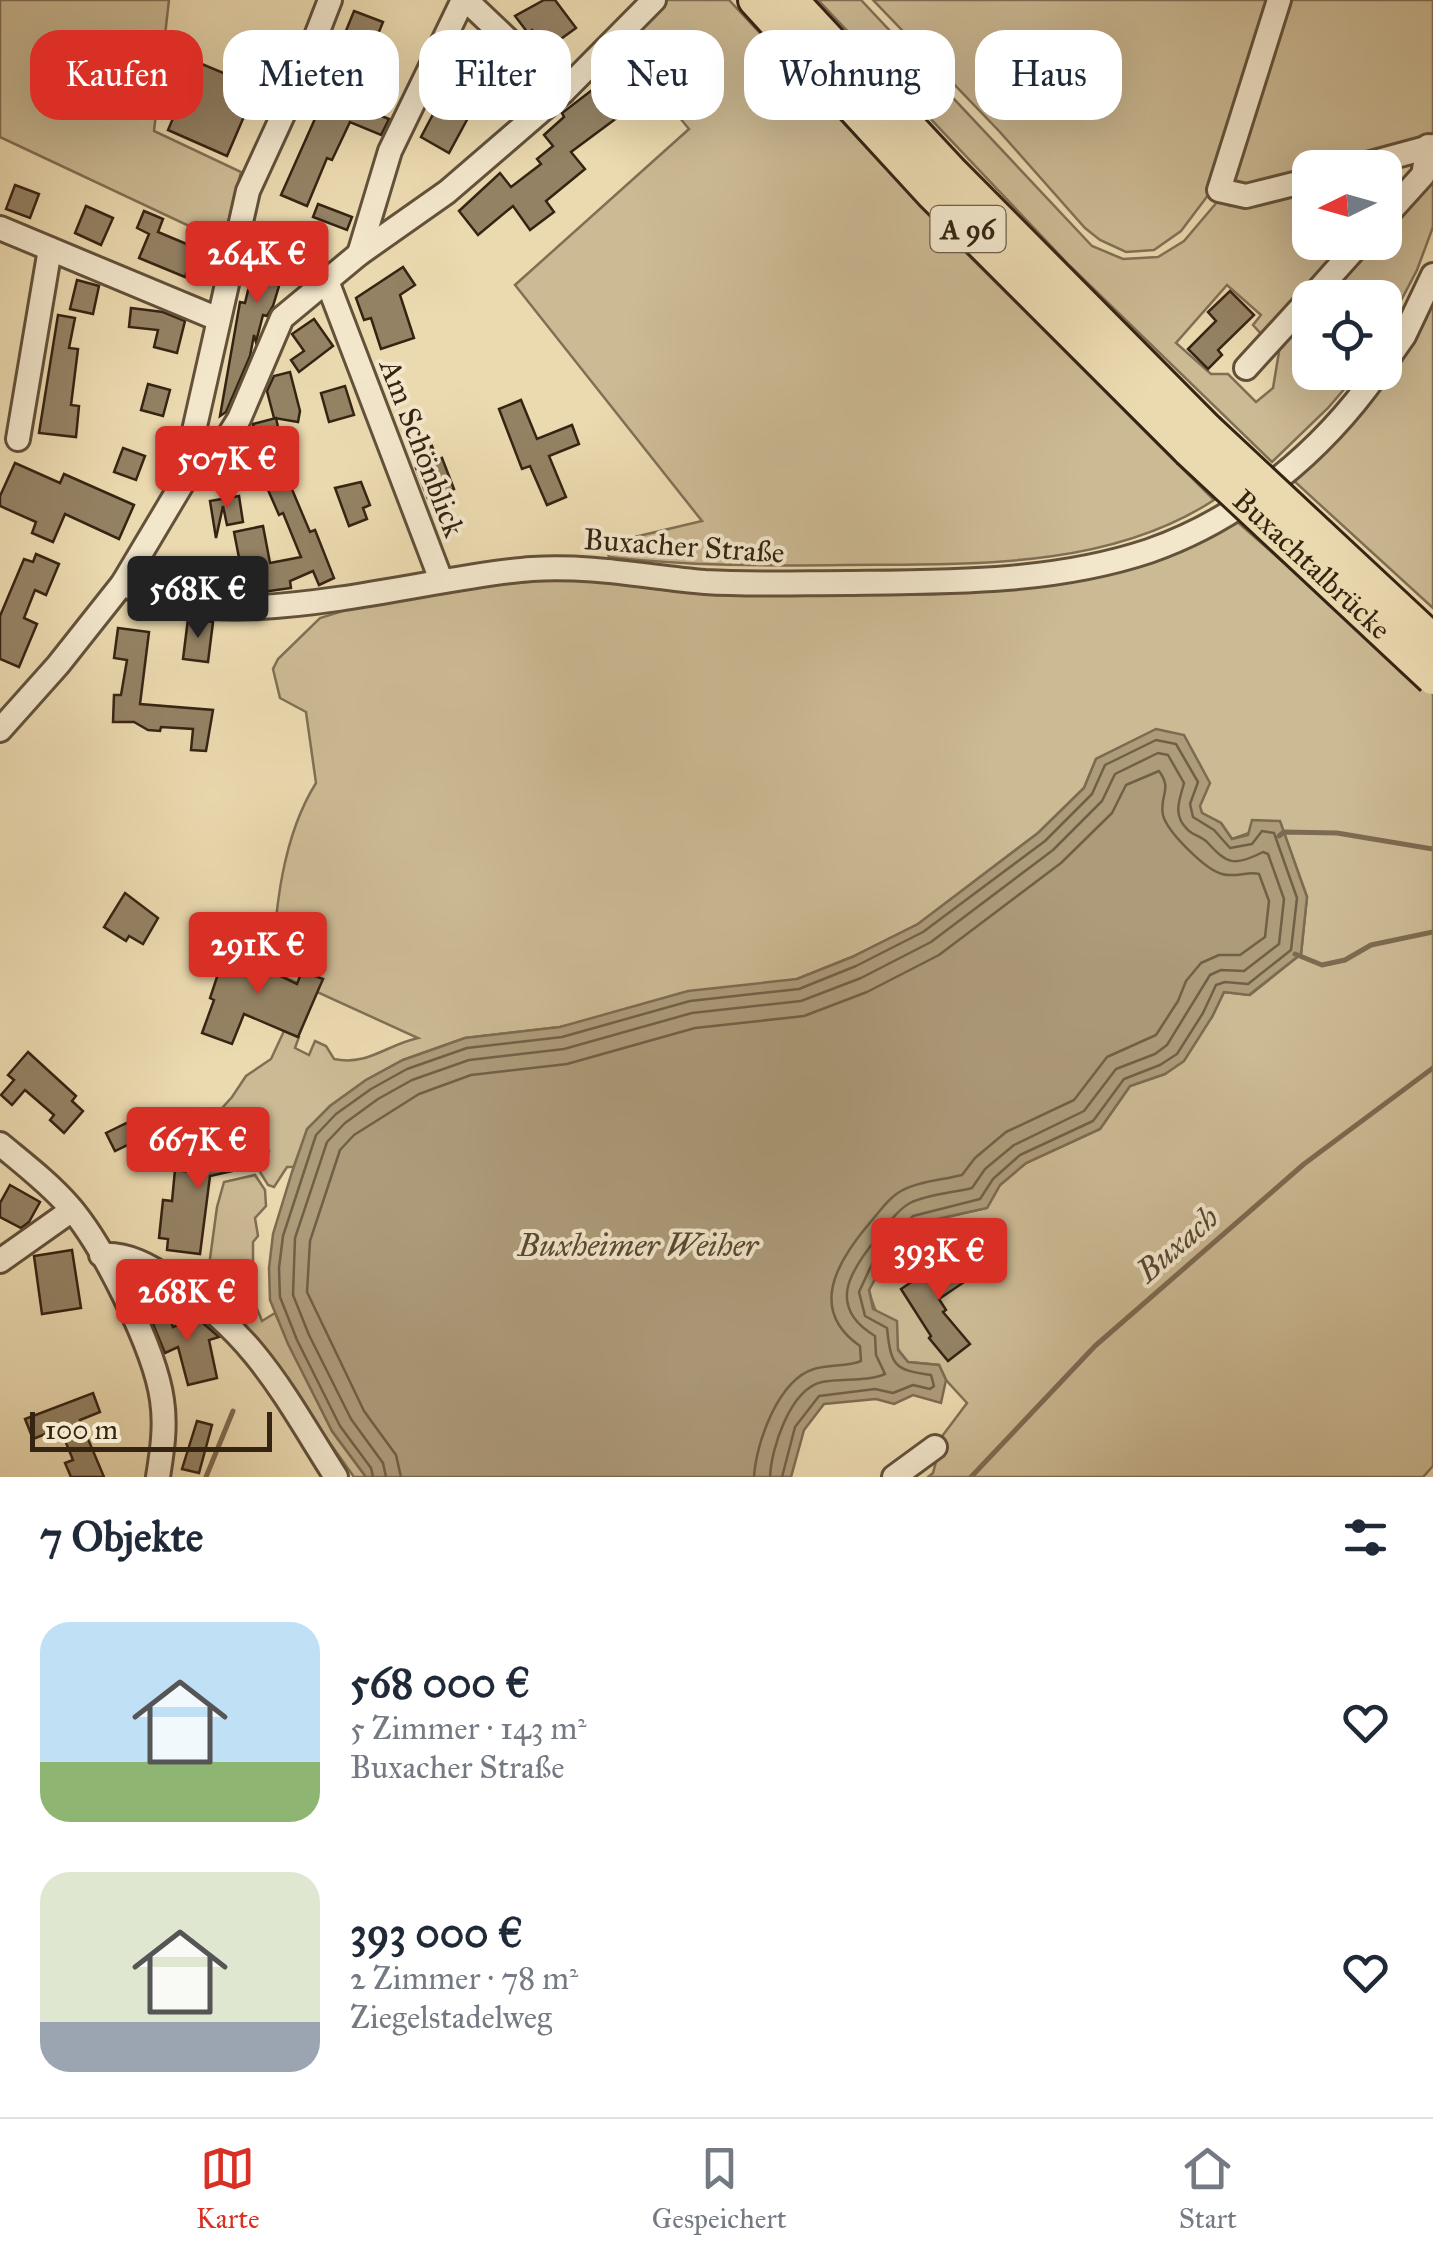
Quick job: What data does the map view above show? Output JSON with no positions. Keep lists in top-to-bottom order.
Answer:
{
  "streets": {
    "highway": ["A 96", "Buxachtalbrücke"],
    "street": ["Am Schönblick", "Buxacher Straße"]
  },
  "crossings": [
    ["A 96", "Buxachtalbrücke"],
    ["Am Schönblick", "Buxacher Straße"]
  ],
  "water": ["Buxach", "Buxheimer Weiher"],
  "scale_bar": "100 m",
  "north": "left",
  "page": {
    "chip": [
      "Kaufen",
      "Mieten",
      "Filter",
      "Neu",
      "Wohnung",
      "Haus"
    ],
    "price": [
      "264K €",
      "507K €",
      "568K €",
      "291K €",
      "667K €",
      "393K €",
      "268K €"
    ],
    "scale": "100 m",
    "heading": "7 Objekte",
    "list": [
      {
        "name": "568 000 €",
        "note": "5 Zimmer · 143 m² · Buxacher Straße"
      },
      {
        "name": "393 000 €",
        "note": "2 Zimmer · 78 m² · Ziegelstadelweg"
      }
    ],
    "tabs": ["Karte", "Gespeichert", "Start"]
  }
}
